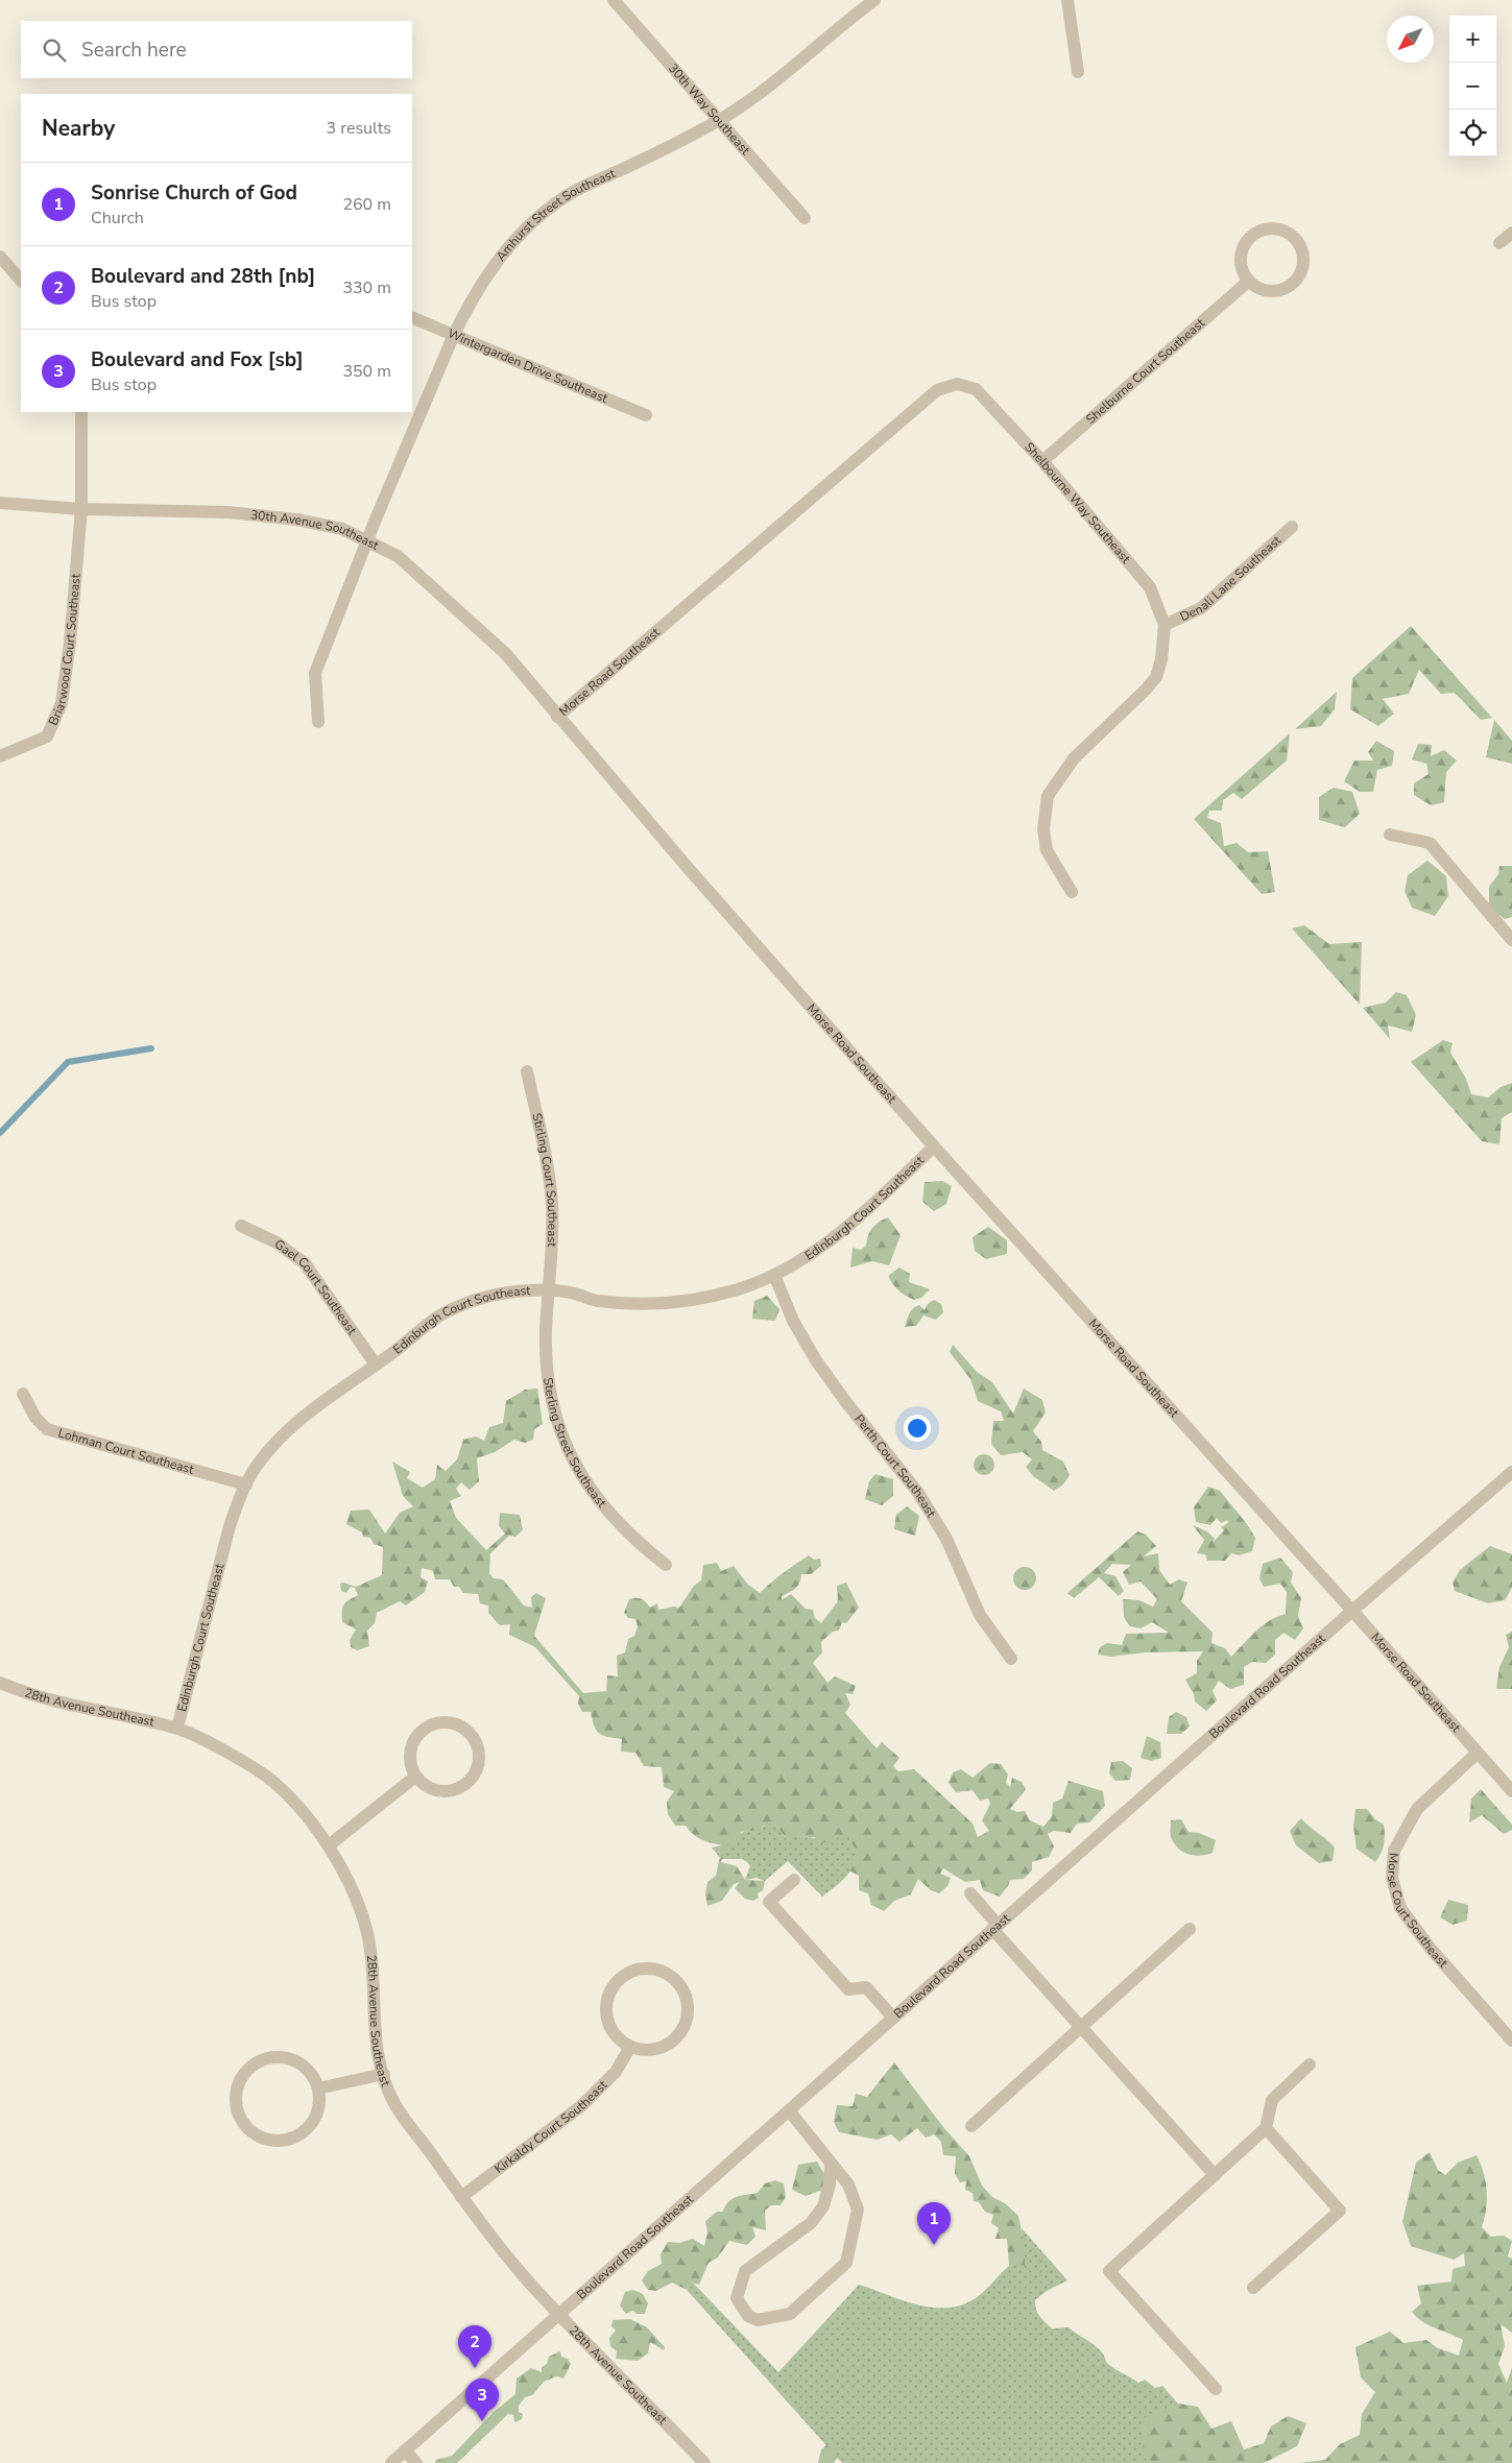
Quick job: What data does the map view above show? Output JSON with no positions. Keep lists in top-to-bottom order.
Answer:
{
  "streets": {
    "street": [
      "30th Way Southeast",
      "Amhurst Street Southeast",
      "Wintergarden Drive Southeast",
      "Shelburne Court Southeast",
      "Shelbourne Way Southeast",
      "30th Avenue Southeast",
      "Denali Lane Southeast",
      "Briarwood Court Southeast",
      "Morse Road Southeast",
      "Stirling Court Southeast",
      "Edinburgh Court Southeast",
      "Gael Court Southeast",
      "Sterling Street Southeast",
      "Lohman Court Southeast",
      "Perth Court Southeast",
      "Boulevard Road Southeast",
      "28th Avenue Southeast",
      "Morse Court Southeast",
      "Kirkaldy Court Southeast"
    ]
  },
  "crossings": [
    ["30th Way Southeast", "Amhurst Street Southeast"],
    ["Amhurst Street Southeast", "Wintergarden Drive Southeast"],
    ["Amhurst Street Southeast", "30th Avenue Southeast"],
    ["Shelburne Court Southeast", "Shelbourne Way Southeast"],
    ["Shelbourne Way Southeast", "Denali Lane Southeast"],
    ["Shelbourne Way Southeast", "Morse Road Southeast"],
    ["30th Avenue Southeast", "Briarwood Court Southeast"],
    ["30th Avenue Southeast", "Morse Road Southeast"],
    ["Morse Road Southeast", "Edinburgh Court Southeast"],
    ["Morse Road Southeast", "Boulevard Road Southeast"],
    ["Morse Road Southeast", "Morse Court Southeast"],
    ["Stirling Court Southeast", "Edinburgh Court Southeast"],
    ["Stirling Court Southeast", "Sterling Street Southeast"],
    ["Edinburgh Court Southeast", "Gael Court Southeast"],
    ["Edinburgh Court Southeast", "Sterling Street Southeast"],
    ["Edinburgh Court Southeast", "Lohman Court Southeast"],
    ["Edinburgh Court Southeast", "Perth Court Southeast"],
    ["Edinburgh Court Southeast", "28th Avenue Southeast"],
    ["Boulevard Road Southeast", "28th Avenue Southeast"],
    ["28th Avenue Southeast", "Kirkaldy Court Southeast"]
  ],
  "north": "bottom left",
  "page": {
    "map_buttons": ["+", "−"],
    "search": "Search here",
    "heading": ["Nearby", "3 results"],
    "list": [
      {
        "mark": "1",
        "name": "Sonrise Church of God",
        "note": "Church",
        "value": "260 m"
      },
      {
        "mark": "2",
        "name": "Boulevard and 28th [nb]",
        "note": "Bus stop",
        "value": "330 m"
      },
      {
        "mark": "3",
        "name": "Boulevard and Fox [sb]",
        "note": "Bus stop",
        "value": "350 m"
      }
    ],
    "pins": ["1", "2", "3"]
  }
}
